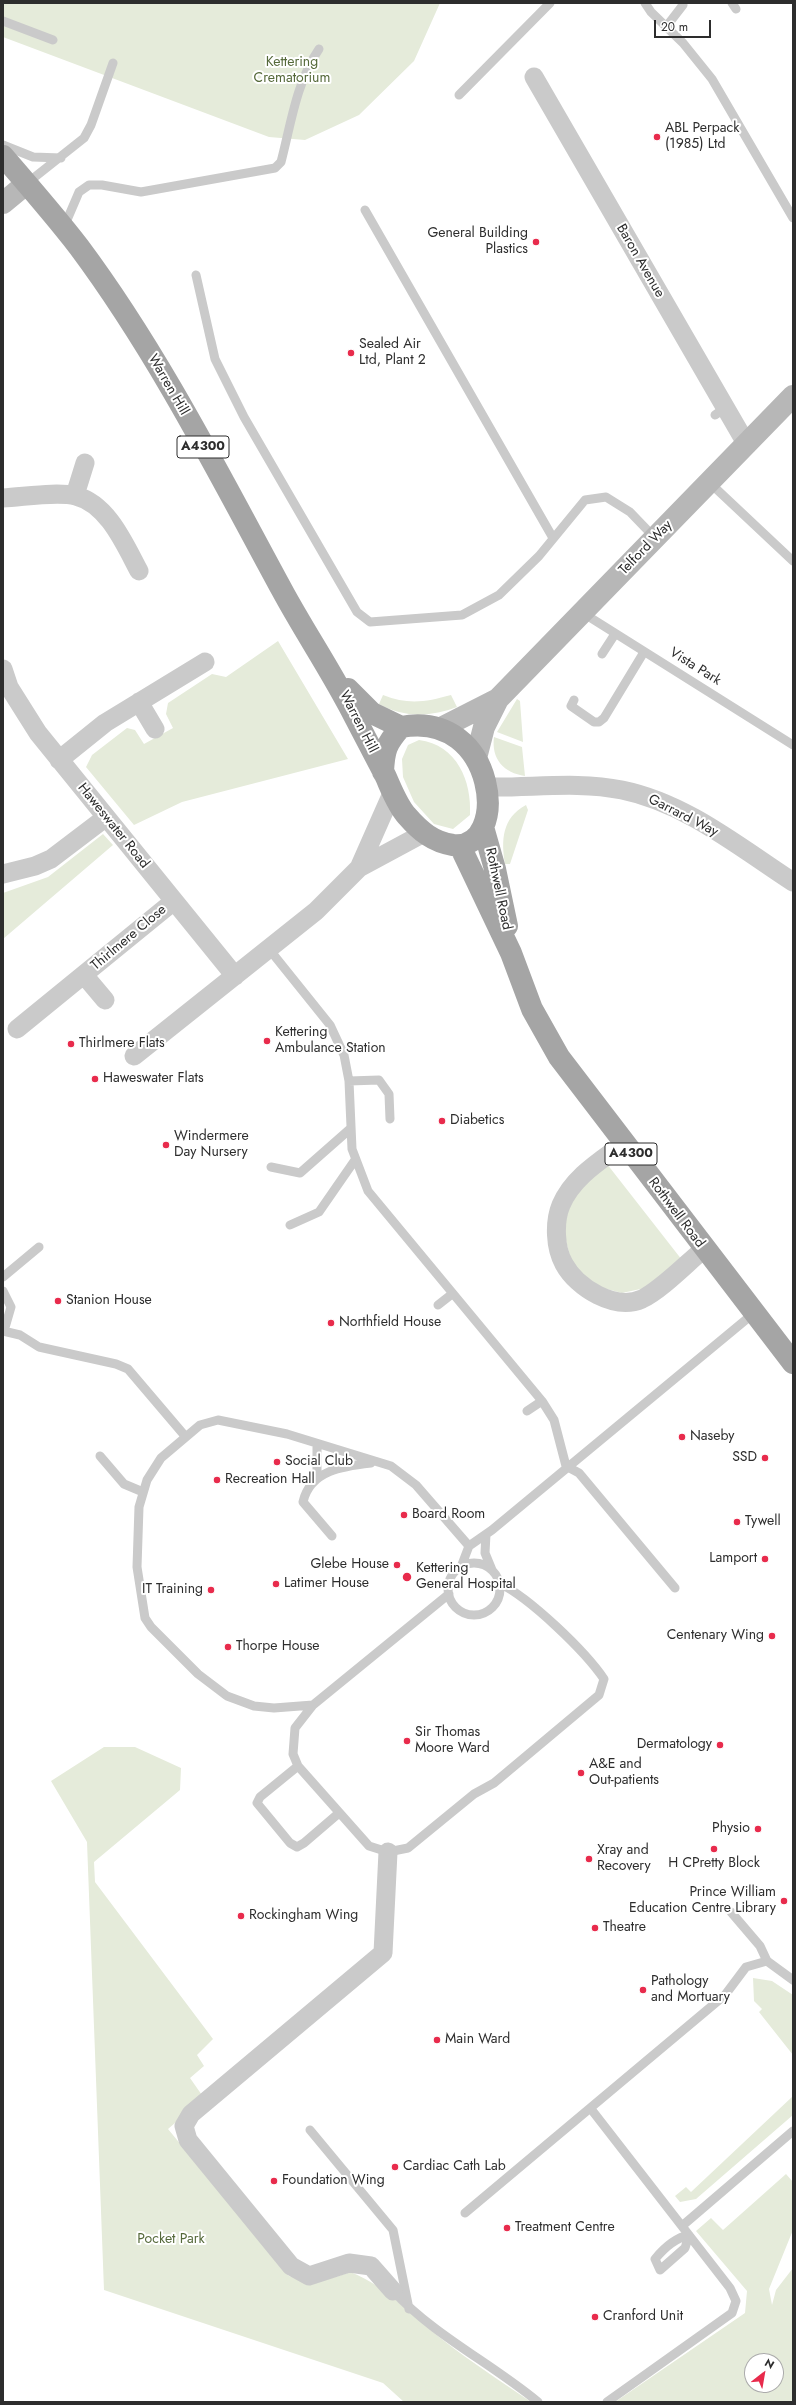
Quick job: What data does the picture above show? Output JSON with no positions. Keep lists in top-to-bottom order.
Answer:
{
  "streets": {
    "main road": ["Warren Hill", "A4300", "Rothwell Road"],
    "street": [
      "Baron Avenue",
      "Telford Way",
      "Garrard Way",
      "Haweswater Road",
      "Thirlmere Close"
    ],
    "lane": ["Vista Park"]
  },
  "crossings": [
    ["Baron Avenue", "Telford Way"],
    ["Warren Hill", "A4300"],
    ["Warren Hill", "Telford Way"],
    ["Warren Hill", "Garrard Way"],
    ["Warren Hill", "Rothwell Road"],
    ["A4300", "Telford Way"],
    ["A4300", "Garrard Way"],
    ["A4300", "Rothwell Road"],
    ["Telford Way", "Vista Park"],
    ["Telford Way", "Garrard Way"],
    ["Telford Way", "Rothwell Road"],
    ["Garrard Way", "Rothwell Road"],
    ["Haweswater Road", "Thirlmere Close"]
  ],
  "parks": ["Kettering Crematorium", "Pocket Park"],
  "places": [
    "ABL Perpack (1985) Ltd",
    "General Building Plastics",
    "Sealed Air Ltd, Plant 2",
    "Kettering Ambulance Station",
    "Thirlmere Flats",
    "Haweswater Flats",
    "Diabetics",
    "Windermere Day Nursery",
    "Stanion House",
    "Northfield House",
    "Naseby",
    "SSD",
    "Social Club",
    "Recreation Hall",
    "Board Room",
    "Tywell",
    "Lamport",
    "Glebe House",
    "Kettering General Hospital",
    "Latimer House",
    "IT Training",
    "Centenary Wing",
    "Thorpe House",
    "Sir Thomas Moore Ward",
    "Dermatology",
    "A&E and Out-patients",
    "Physio",
    "H CPretty Block",
    "Xray and Recovery",
    "Prince William Education Centre Library",
    "Rockingham Wing",
    "Theatre",
    "Pathology and Mortuary",
    "Main Ward",
    "Cardiac Cath Lab",
    "Foundation Wing",
    "Treatment Centre",
    "Cranford Unit"
  ],
  "scale_bar": "20 m",
  "north": "top right"
}
